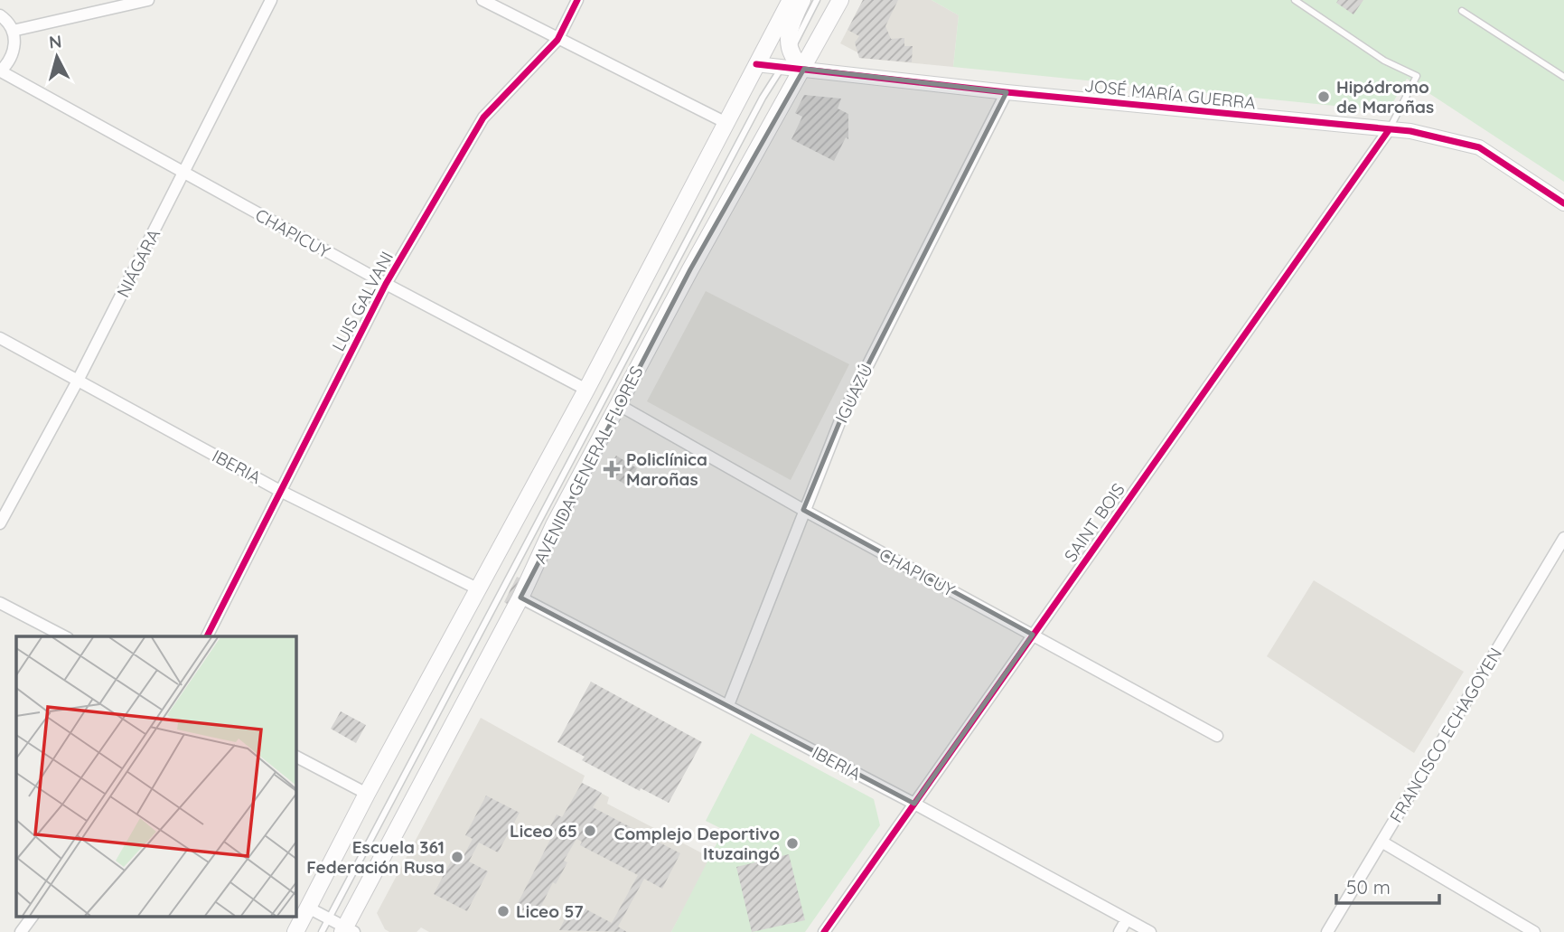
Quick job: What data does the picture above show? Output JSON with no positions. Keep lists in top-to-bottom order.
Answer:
{
  "streets": {
    "main road": ["AVENIDA GENERAL FLORES"],
    "street": [
      "JOSÉ MARÍA GUERRA",
      "CHAPICUY",
      "NIÁGARA",
      "LUIS GALVANI",
      "IGUAZÚ",
      "IBERIA",
      "SAINT BOIS",
      "FRANCISCO ECHAGOYEN"
    ]
  },
  "crossings": [
    ["JOSÉ MARÍA GUERRA", "IGUAZÚ"],
    ["JOSÉ MARÍA GUERRA", "AVENIDA GENERAL FLORES"],
    ["JOSÉ MARÍA GUERRA", "SAINT BOIS"],
    ["CHAPICUY", "NIÁGARA"],
    ["CHAPICUY", "LUIS GALVANI"],
    ["CHAPICUY", "IGUAZÚ"],
    ["CHAPICUY", "AVENIDA GENERAL FLORES"],
    ["CHAPICUY", "SAINT BOIS"],
    ["NIÁGARA", "IBERIA"],
    ["LUIS GALVANI", "IBERIA"],
    ["IGUAZÚ", "IBERIA"],
    ["AVENIDA GENERAL FLORES", "IBERIA"],
    ["IBERIA", "SAINT BOIS"]
  ],
  "places": {
    "other": [
      "Hipódromo de Maroñas",
      "Liceo 65",
      "Complejo Deportivo Ituzaingó",
      "Escuela 361 Federación Rusa",
      "Liceo 57"
    ],
    "health": ["Policlínica Maroñas"]
  },
  "scale_bar": "50 m",
  "north": "top"
}
